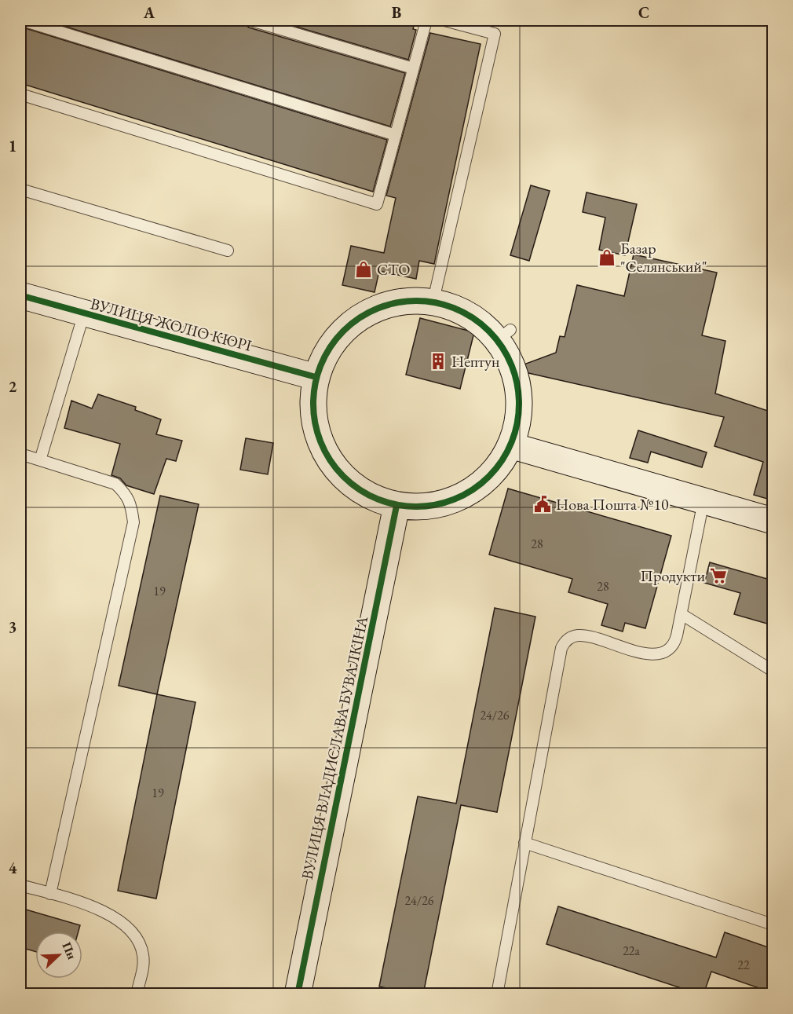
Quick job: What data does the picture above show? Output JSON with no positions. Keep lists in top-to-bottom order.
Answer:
{
  "streets": {
    "street": ["ВУЛИЦЯ ЖОЛІО КЮРІ", "ВУЛИЦЯ ВЛАДИСЛАВА БУВАЛКІНА"]
  },
  "places": {
    "shop": ["Базар \"Селянський\"", "СТО"],
    "building": ["Нептун"],
    "public building": ["Нова Пошта №10"],
    "supermarket": ["Продукти"]
  },
  "house_numbers": [
    "28",
    "28",
    "19",
    "24/26",
    "19",
    "24/26",
    "22а",
    "22"
  ],
  "north": "top right",
  "grid": {
    "columns": ["A", "B", "C"],
    "rows": [
      "1",
      "2",
      "3",
      "4"
    ]
  }
}
